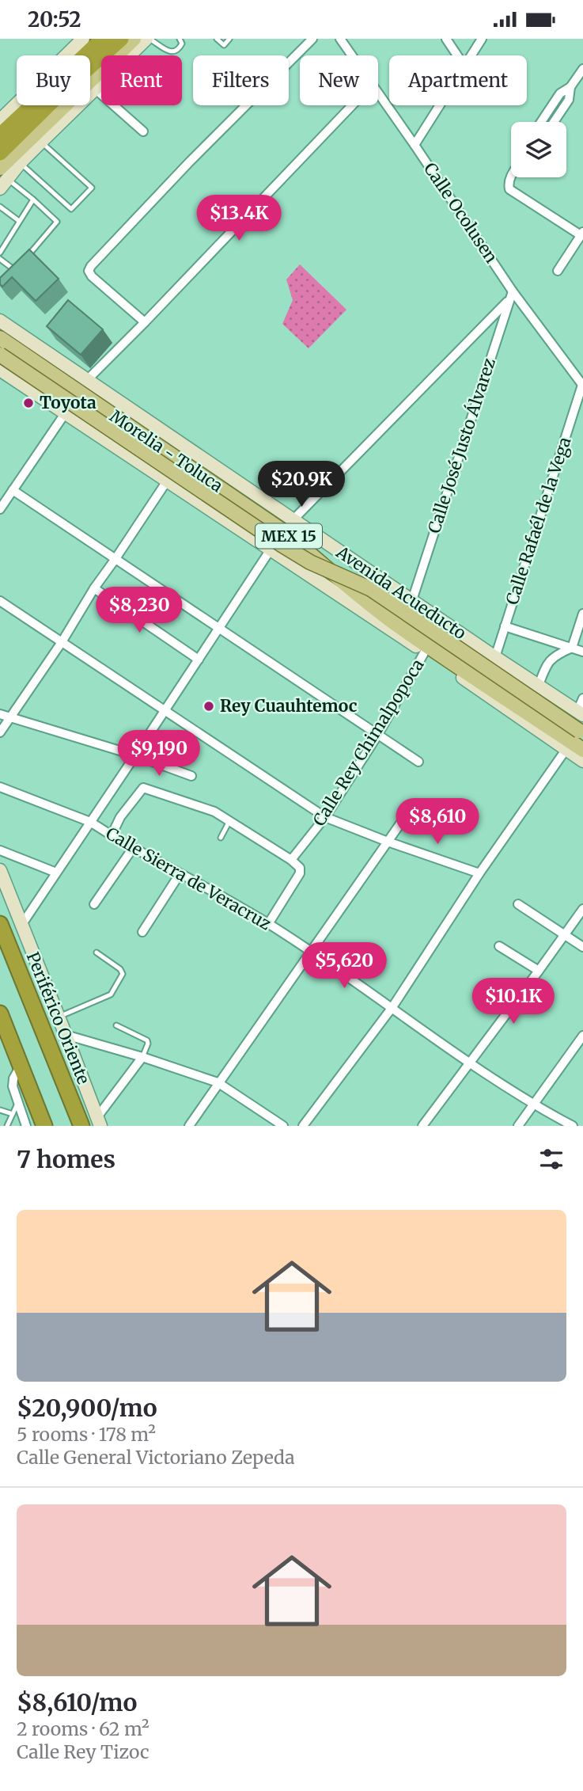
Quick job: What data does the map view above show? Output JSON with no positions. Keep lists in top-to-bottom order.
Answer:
{
  "streets": {
    "highway": ["Periférico Oriente"],
    "main road": ["Morelia - Toluca", "MEX 15"],
    "street": [
      "Calle Ocolusen",
      "Calle José Justo Álvarez",
      "Calle Rafaél de la Vega",
      "Avenida Acueducto",
      "Calle Rey Chimalpopoca",
      "Calle Sierra de Veracruz"
    ]
  },
  "crossings": [
    ["Calle Ocolusen", "Calle José Justo Álvarez"],
    ["Calle Ocolusen", "Calle Rafaél de la Vega"],
    ["Calle José Justo Álvarez", "Avenida Acueducto"],
    ["Calle Rafaél de la Vega", "Avenida Acueducto"]
  ],
  "places": ["Toyota", "Rey Cuauhtemoc"],
  "page": {
    "status": "20:52",
    "chip": [
      "Buy",
      "Rent",
      "Filters",
      "New",
      "Apartment"
    ],
    "price": [
      "$13.4K",
      "$20.9K",
      "$8,230",
      "$9,190",
      "$8,610",
      "$5,620",
      "$10.1K"
    ],
    "heading": "7 homes",
    "list": [
      {
        "name": "$20,900/mo",
        "note": "5 rooms · 178 m² · Calle General Victoriano Zepeda"
      },
      {
        "name": "$8,610/mo",
        "note": "2 rooms · 62 m² · Calle Rey Tizoc"
      }
    ]
  }
}
